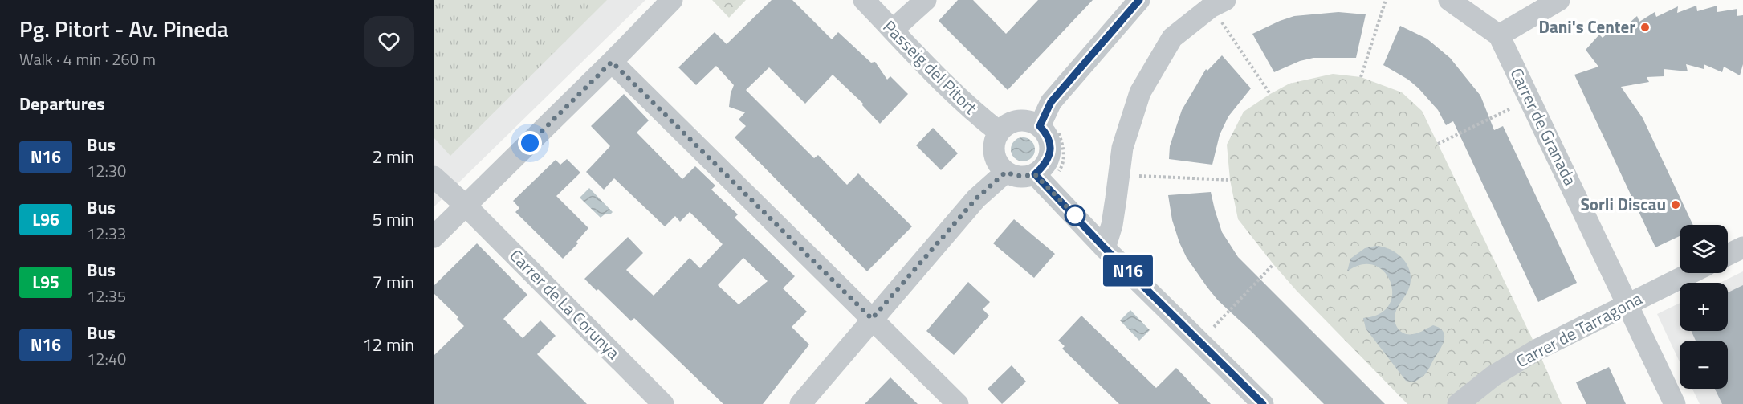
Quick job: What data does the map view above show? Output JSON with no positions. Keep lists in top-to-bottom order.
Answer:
{
  "streets": {
    "street": [
      "Passeig del Pitort",
      "Carrer de Granada",
      "Carrer de La Corunya",
      "Carrer de Tarragona"
    ]
  },
  "crossings": [
    ["Carrer de Granada", "Carrer de Tarragona"]
  ],
  "places": ["Dani's Center", "Sorli Discau"],
  "lines": ["bus line N16"],
  "page": {
    "heading": [
      ["Pg. Pitort - Av. Pineda", "Walk · 4 min · 260 m"],
      "Departures"
    ],
    "on_map": "N16",
    "list": [
      {
        "mark": "N16",
        "name": "Bus",
        "note": "12:30",
        "value": "2 min"
      },
      {
        "mark": "L96",
        "name": "Bus",
        "note": "12:33",
        "value": "5 min"
      },
      {
        "mark": "L95",
        "name": "Bus",
        "note": "12:35",
        "value": "7 min"
      },
      {
        "mark": "N16",
        "name": "Bus",
        "note": "12:40",
        "value": "12 min"
      }
    ],
    "map_buttons": ["+", "−"]
  }
}
